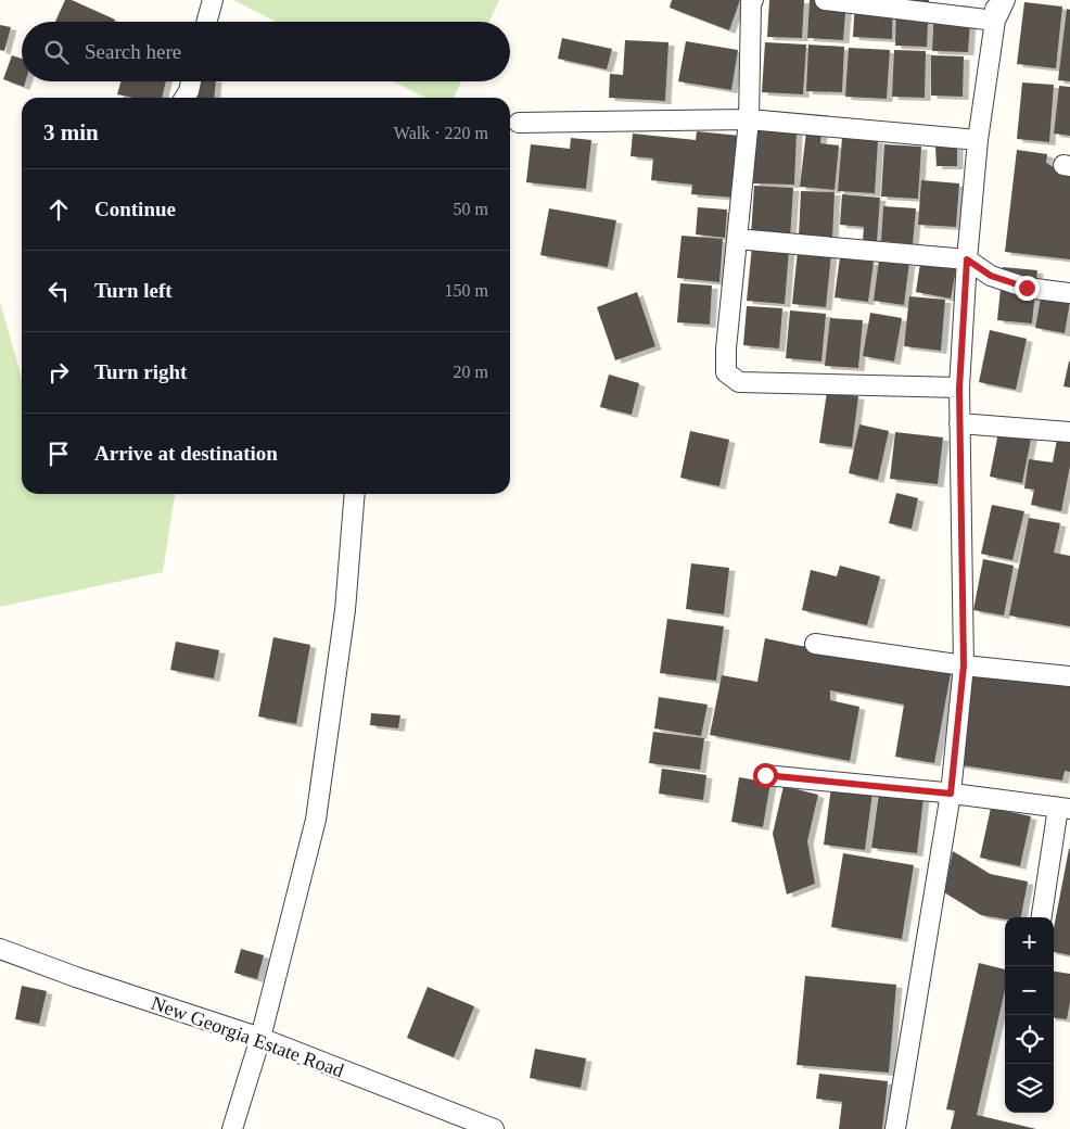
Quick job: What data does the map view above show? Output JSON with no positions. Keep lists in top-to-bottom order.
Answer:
{
  "streets": {
    "street": ["New Georgia Estate Road"]
  },
  "page": {
    "search": "Search here",
    "heading": ["3 min", "Walk · 220 m"],
    "list": [
      ["Continue", "50 m"],
      ["Turn left", "150 m"],
      ["Turn right", "20 m"],
      "Arrive at destination"
    ],
    "map_buttons": ["+", "−"]
  }
}
